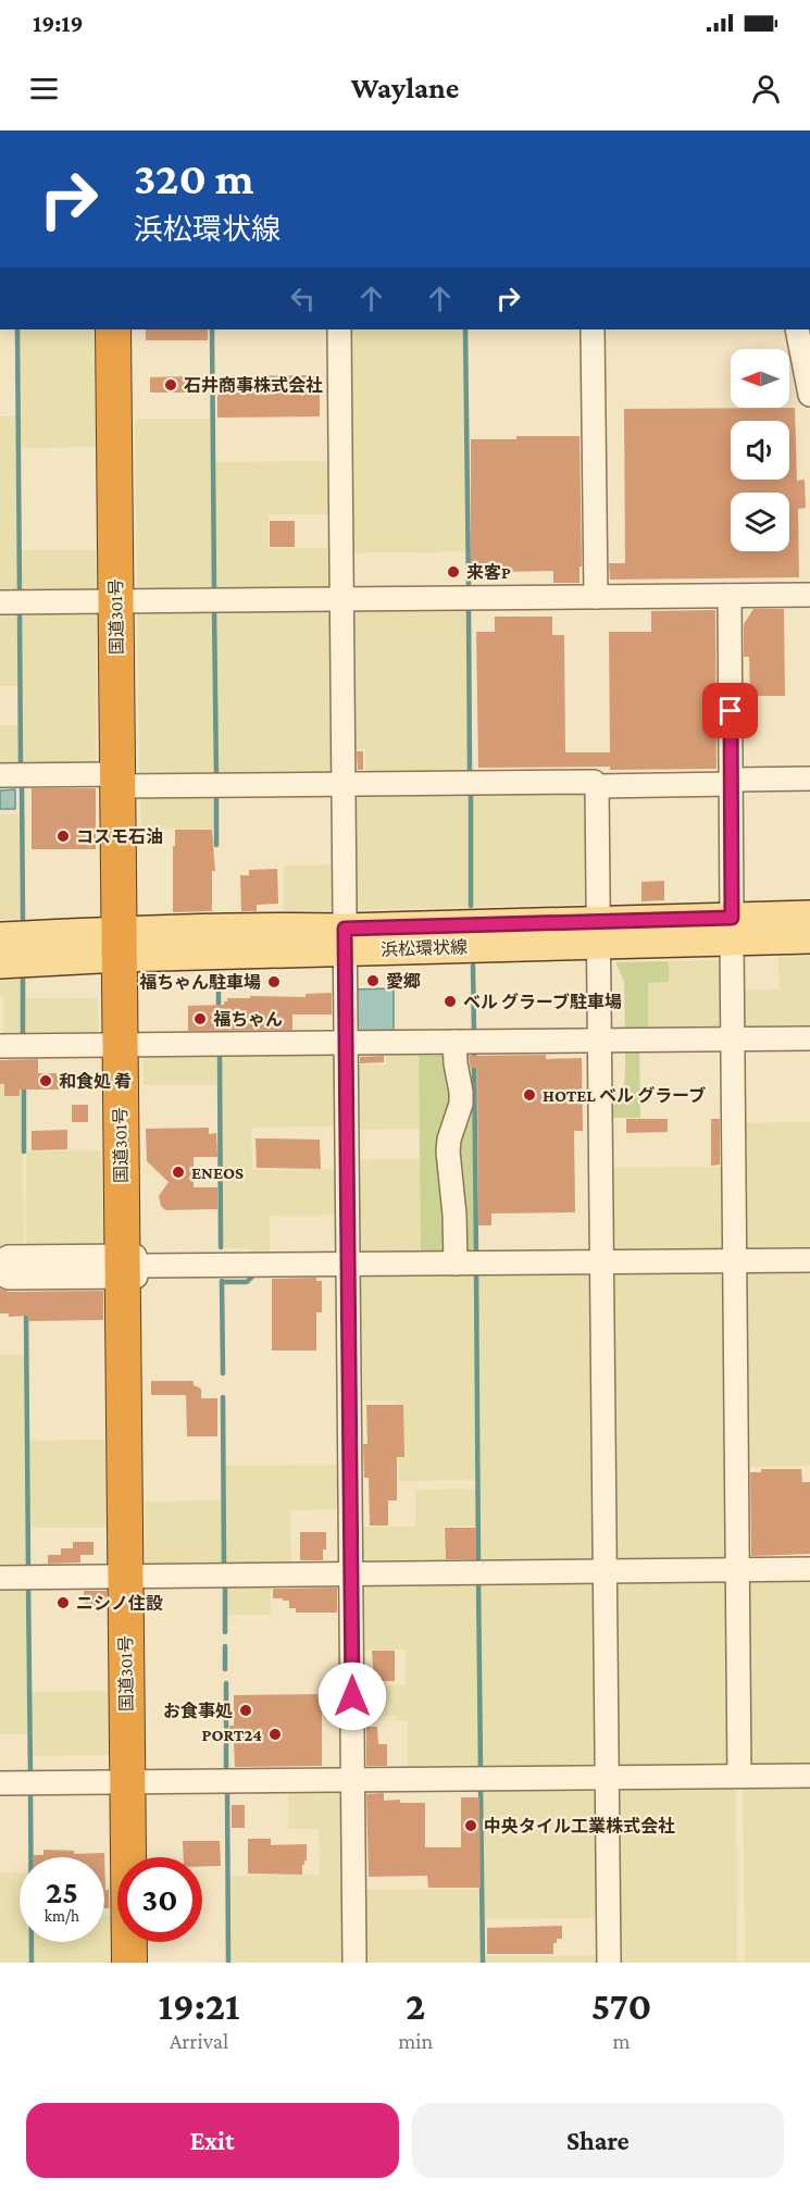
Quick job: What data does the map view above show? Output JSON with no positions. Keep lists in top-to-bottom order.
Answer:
{
  "streets": {
    "highway": ["国道301号"],
    "main road": ["浜松環状線"]
  },
  "crossings": [
    ["国道301号", "浜松環状線"]
  ],
  "places": [
    "石井商事株式会社",
    "来客P",
    "コスモ石油",
    "愛郷",
    "福ちゃん駐車場",
    "ベル グラーブ駐車場",
    "福ちゃん",
    "和食処 肴",
    "HOTEL ベル グラーブ",
    "ENEOS",
    "ニシノ住設",
    "お食事処",
    "PORT24",
    "中央タイル工業株式会社"
  ],
  "north": "left",
  "page": {
    "status": "19:19",
    "header": "Waylane",
    "turn": ["320 m", "浜松環状線"],
    "speed": "25 km/h",
    "limit": "30",
    "eta": [
      "19:21",
      "Arrival",
      "2",
      "min",
      "570",
      "m"
    ],
    "buttons": ["Exit", "Share"]
  }
}
